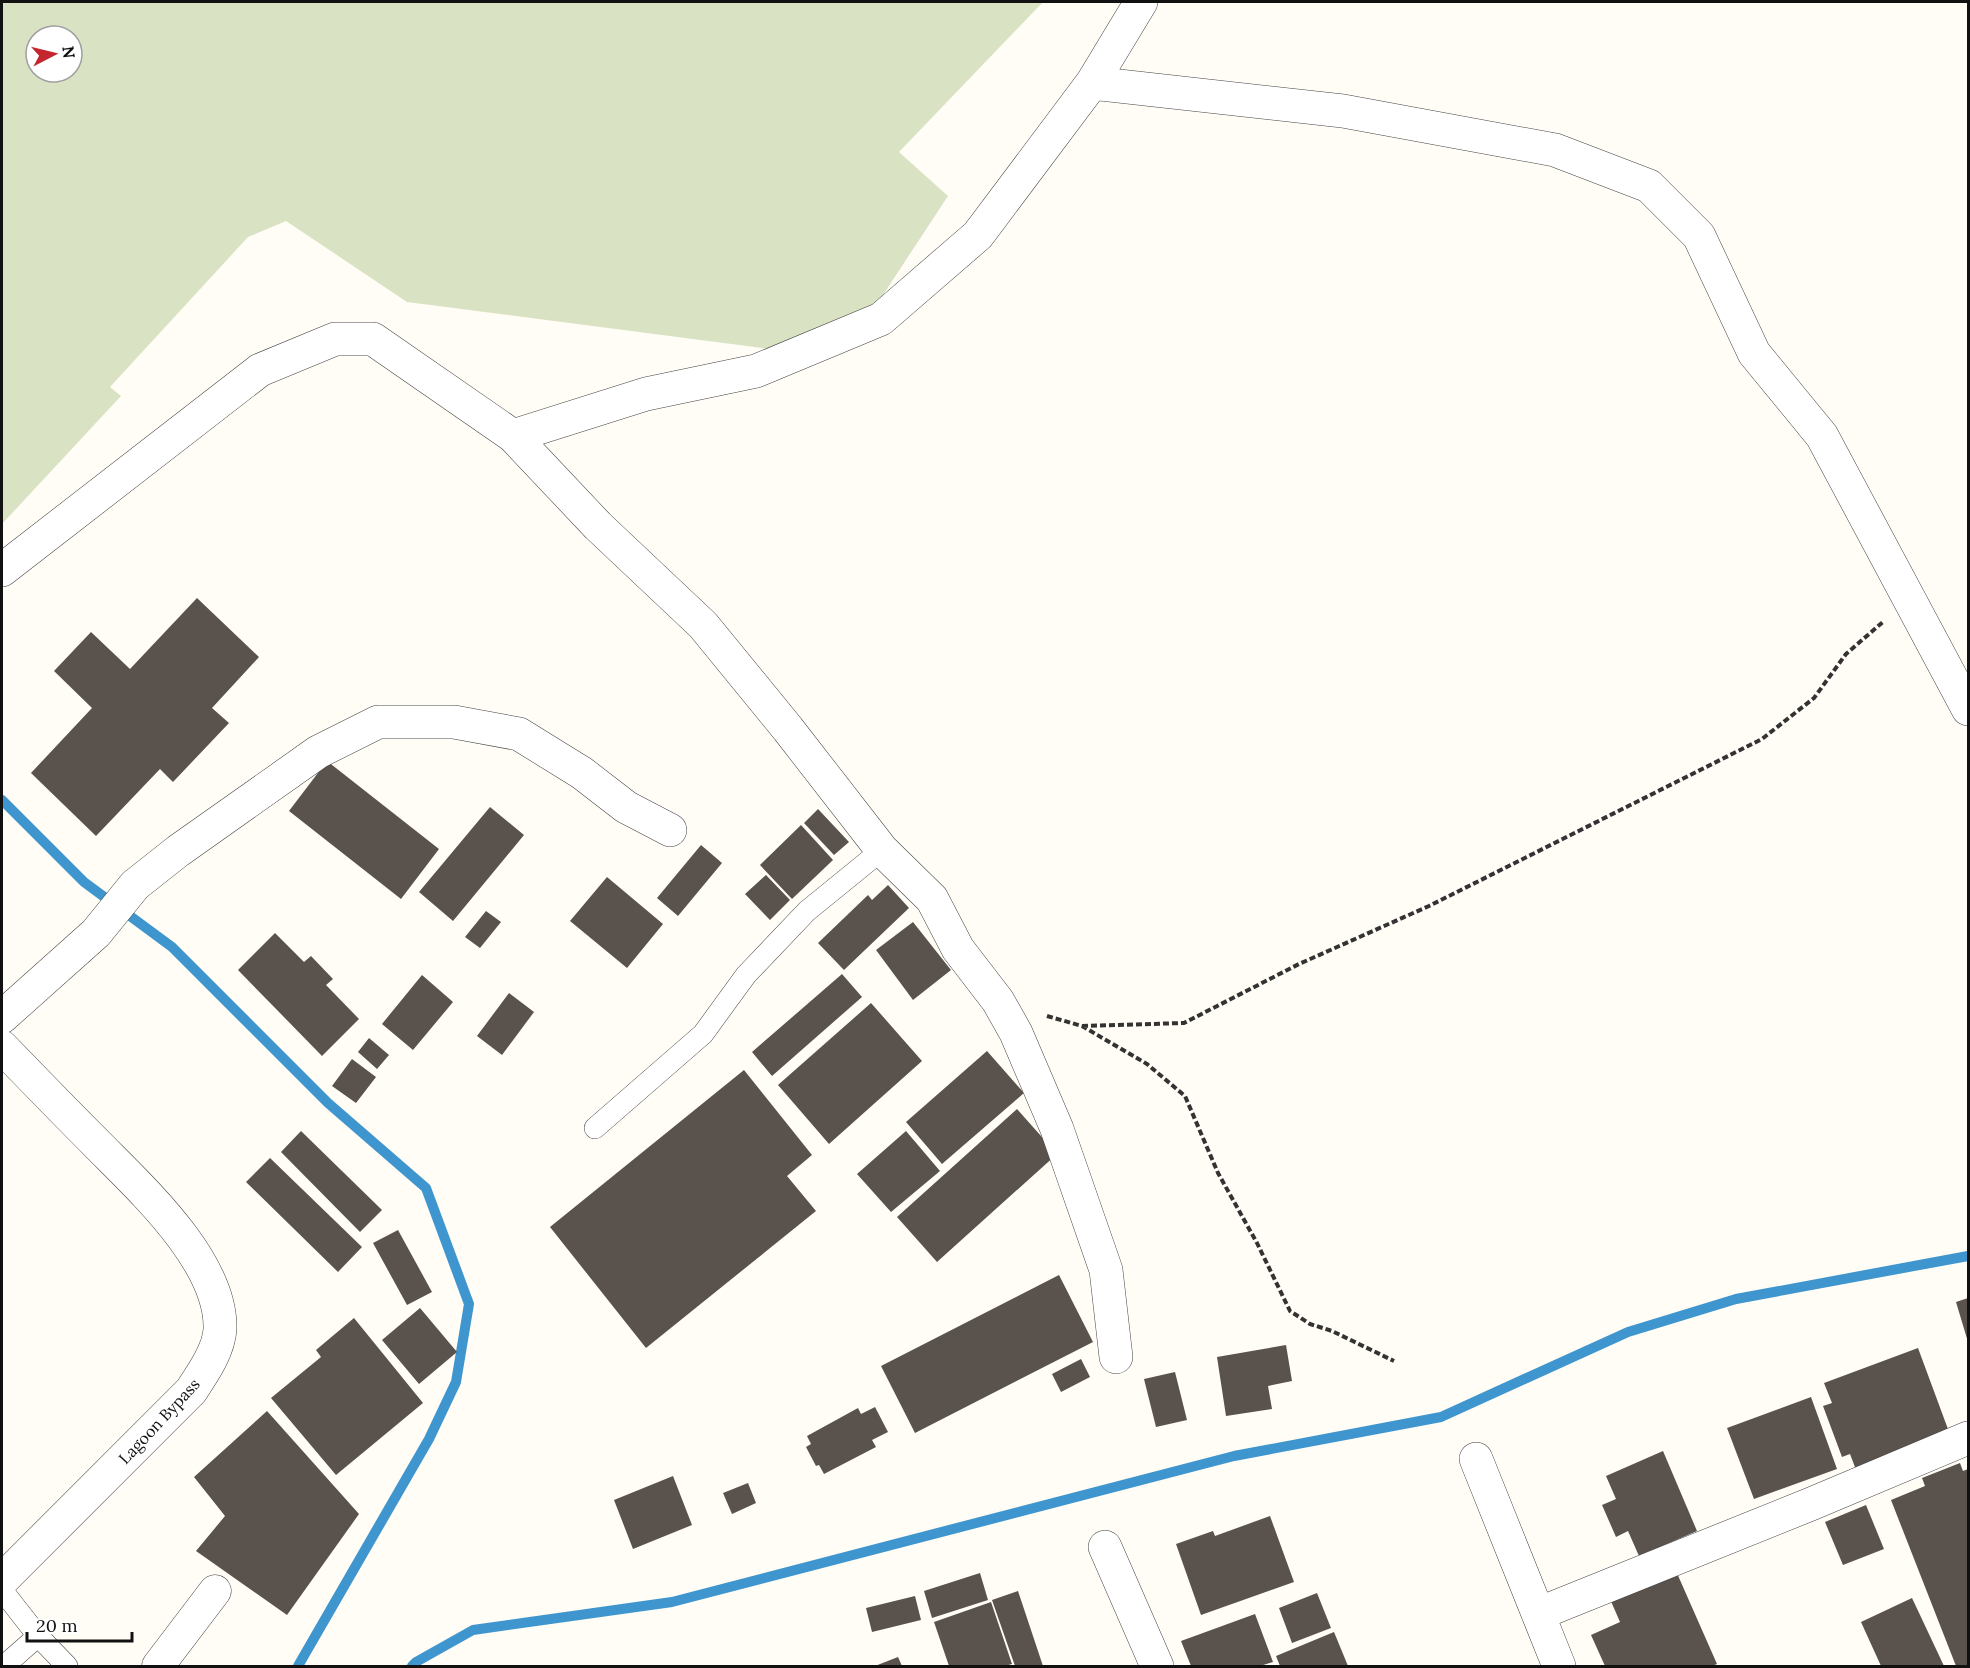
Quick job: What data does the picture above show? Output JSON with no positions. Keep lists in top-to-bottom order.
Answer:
{
  "streets": {
    "street": ["Lagoon Bypass"]
  },
  "scale_bar": "20 m",
  "north": "right"
}
